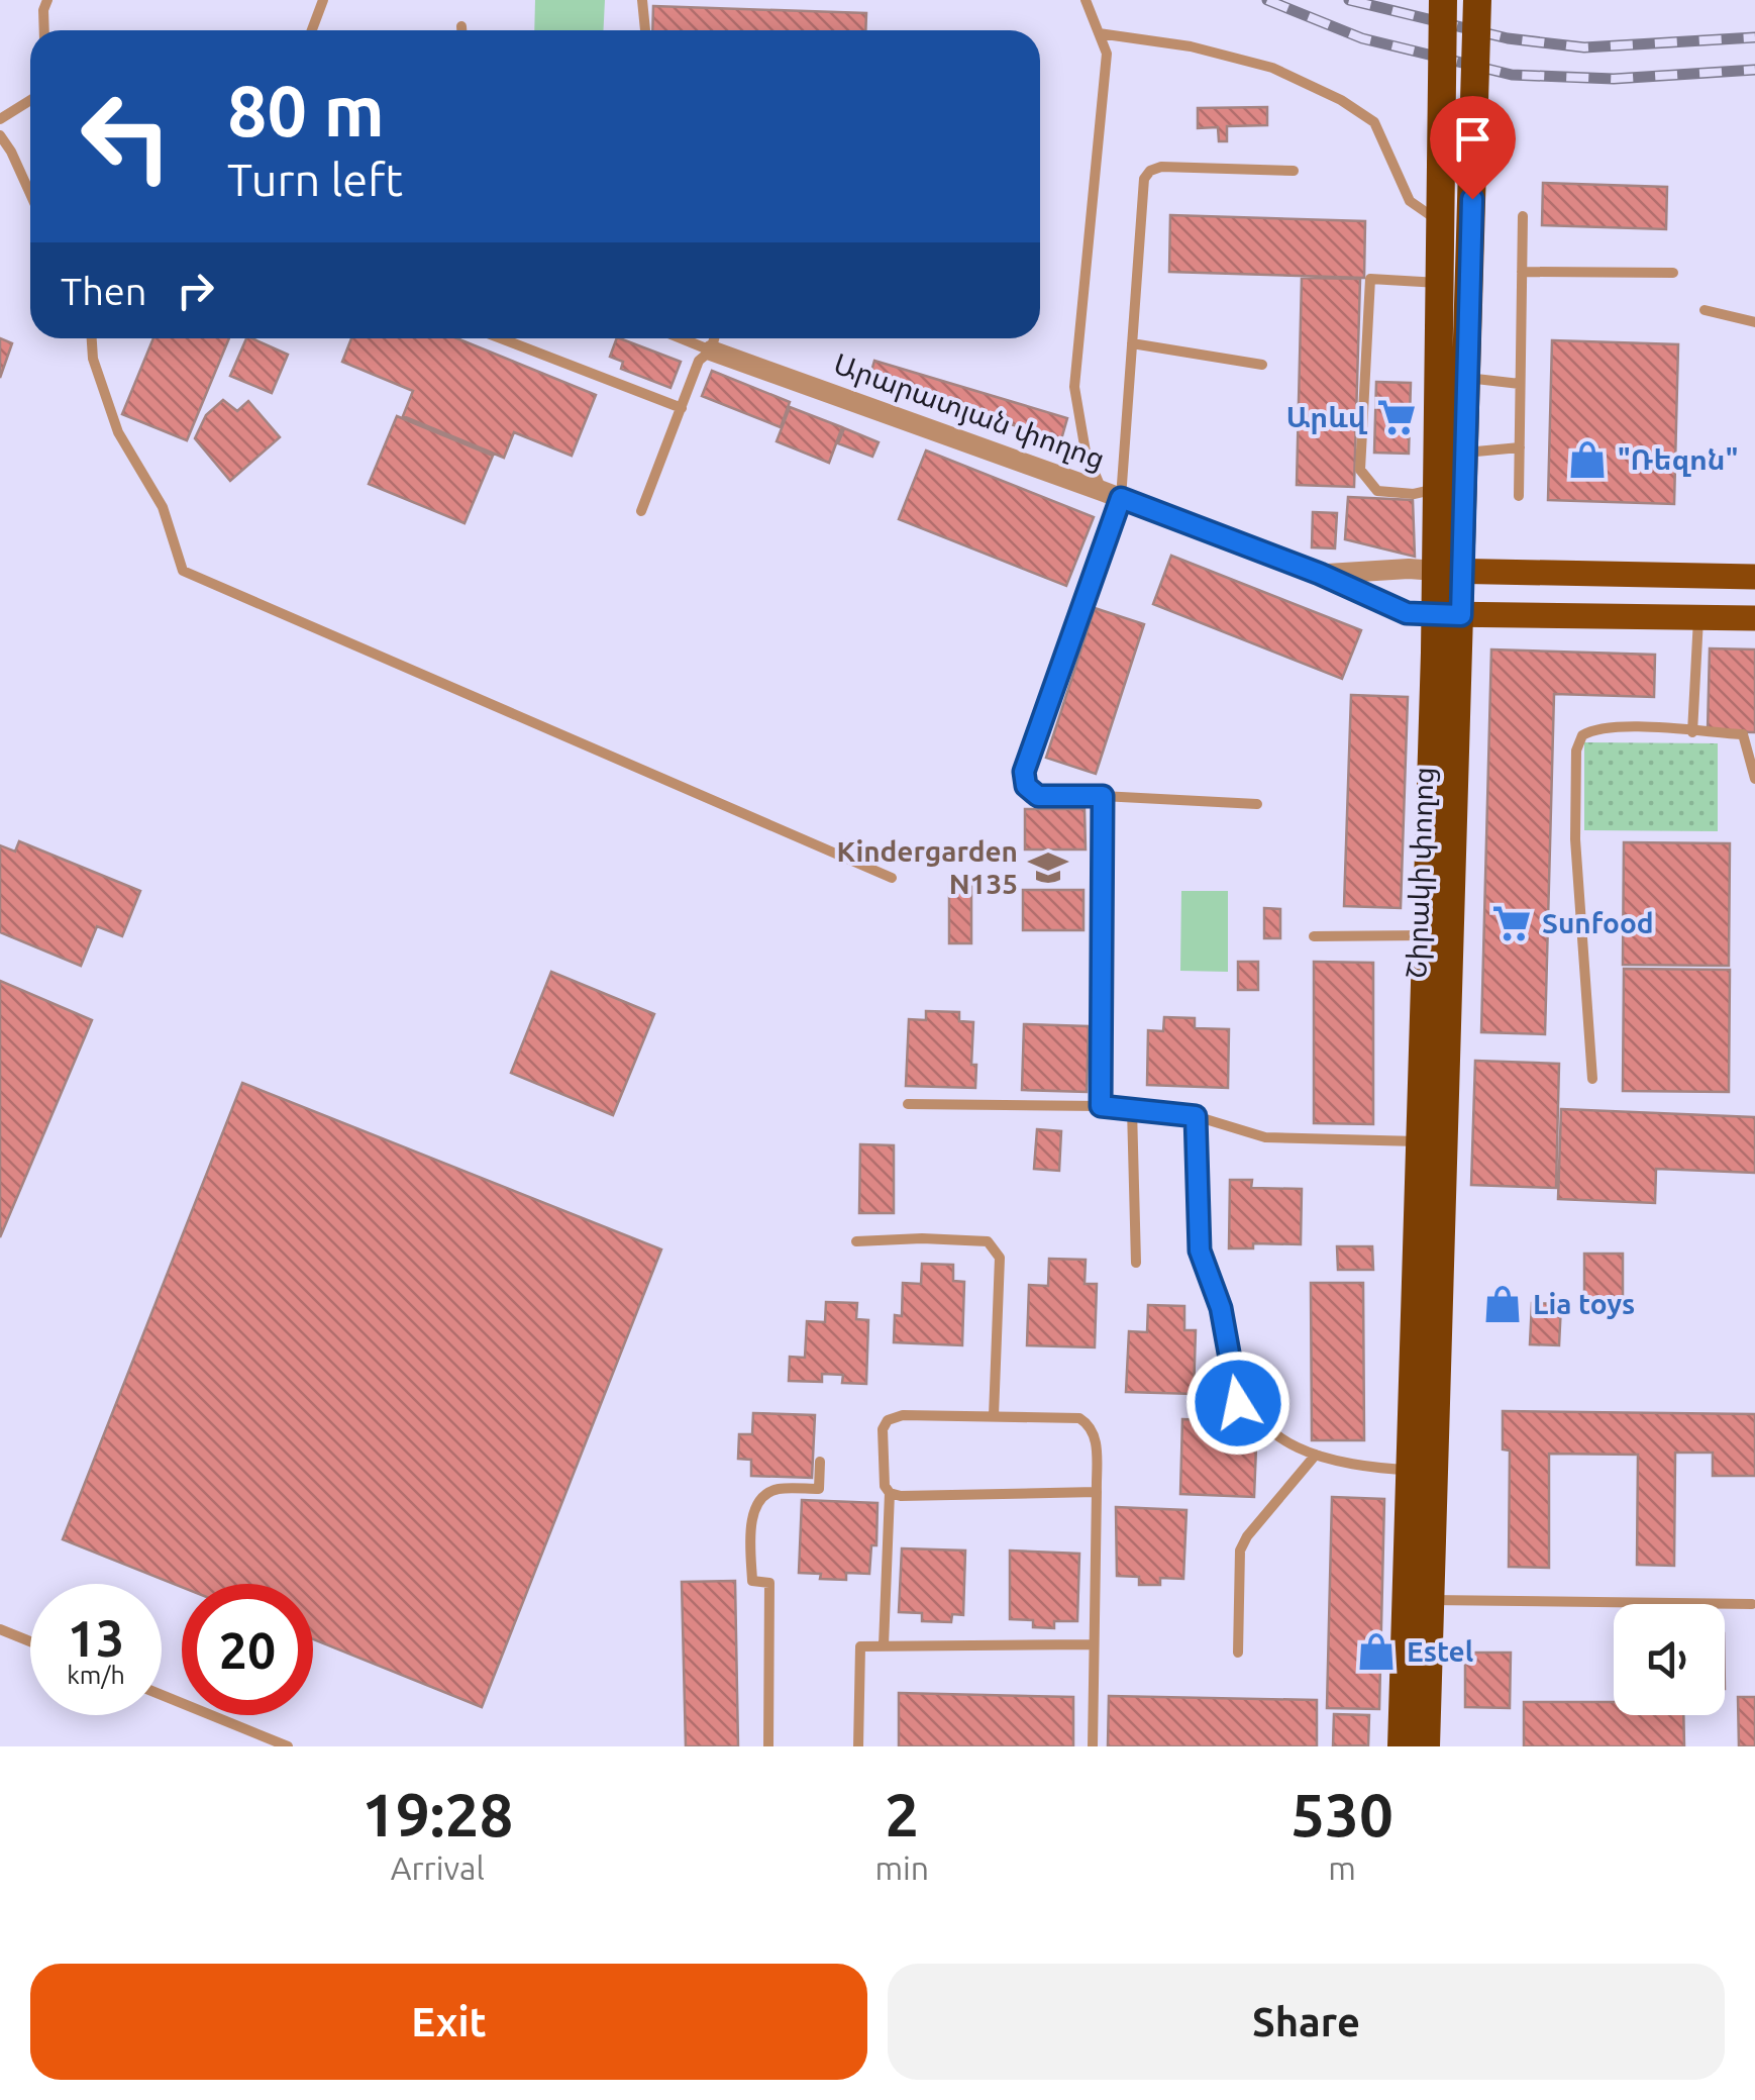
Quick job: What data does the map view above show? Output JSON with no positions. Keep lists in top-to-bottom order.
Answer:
{
  "streets": {
    "highway": ["Շիրակի փողոց"],
    "main road": ["Արարատյան փողոց"]
  },
  "crossings": [
    ["Արարատյան փողոց", "Շիրակի փողոց"]
  ],
  "places": {
    "supermarket": ["Արևվ", "Sunfood"],
    "shop": ["\"Ռեզոն\"", "Lia toys", "Estel"],
    "school or university": ["Kindergarden N135"]
  },
  "page": {
    "turn": ["80 m", "Turn left"],
    "then": "Then",
    "speed": "13 km/h",
    "limit": "20",
    "eta": [
      "19:28",
      "Arrival",
      "2",
      "min",
      "530",
      "m"
    ],
    "buttons": ["Exit", "Share"]
  }
}
